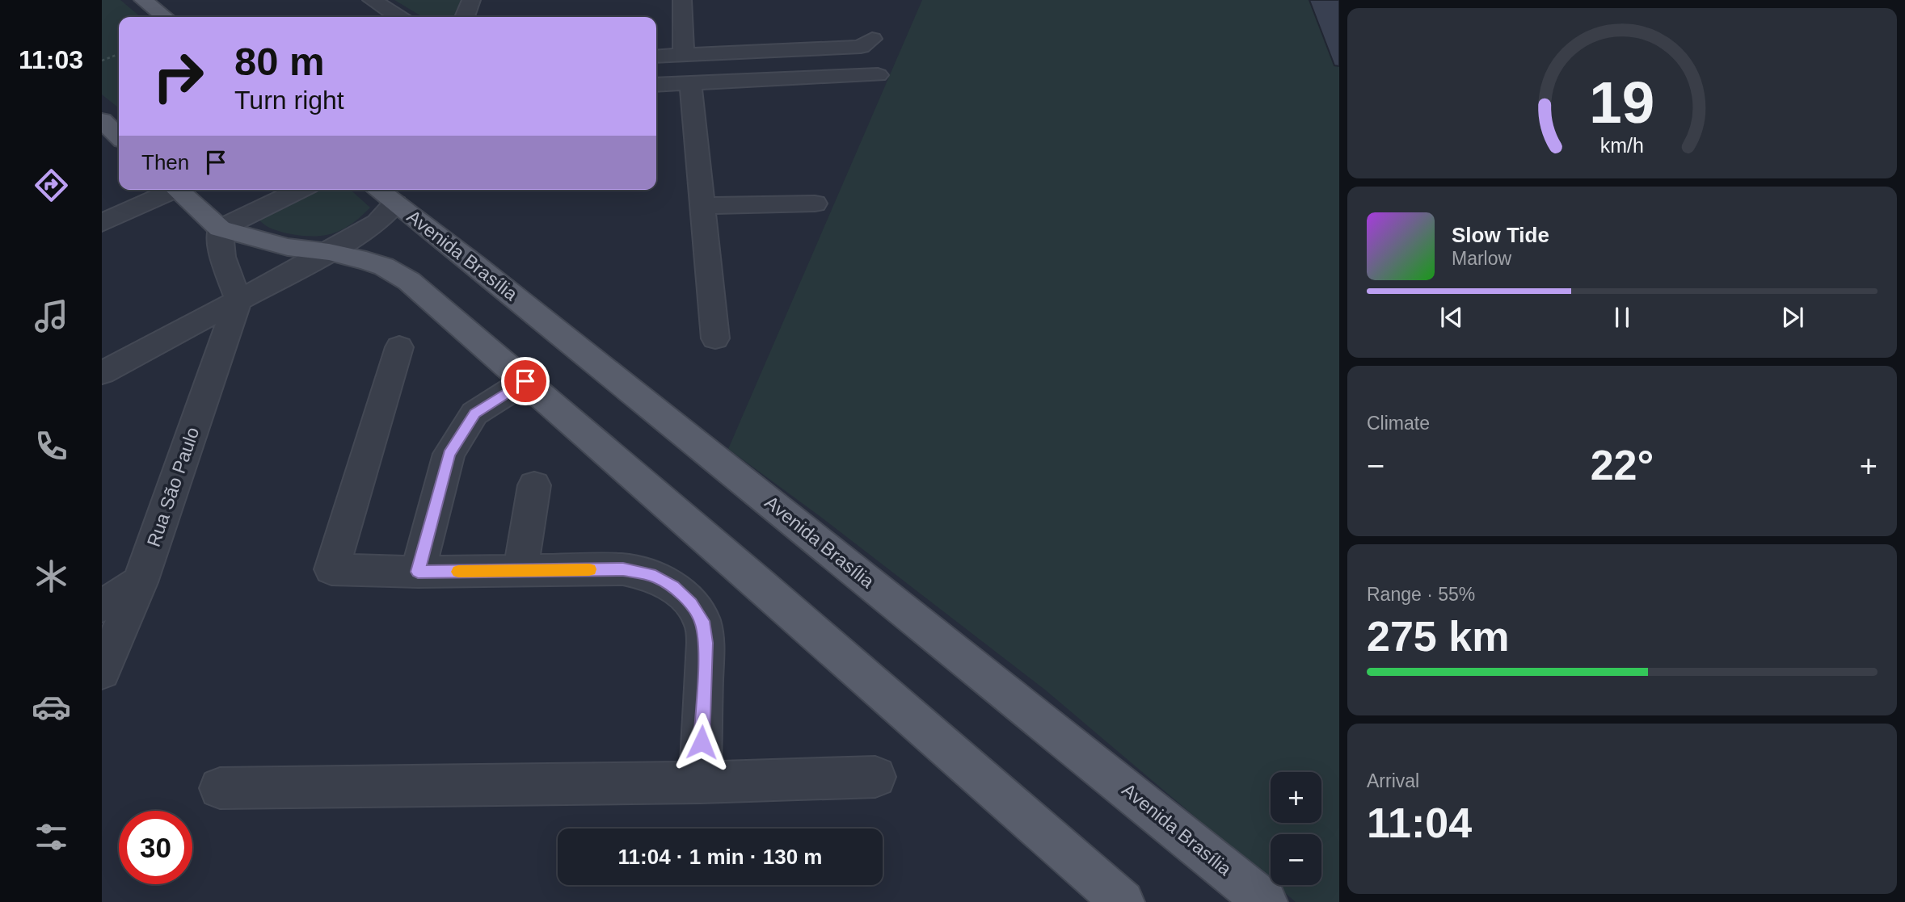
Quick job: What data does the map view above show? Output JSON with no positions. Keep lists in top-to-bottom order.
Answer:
{
  "streets": {
    "main road": ["Avenida Brasília"],
    "street": ["Rua São Paulo"]
  },
  "page": {
    "tabs": "11:03",
    "turn": ["80 m", "Turn right"],
    "then": "Then",
    "song": ["Slow Tide", "Marlow"],
    "tile": [
      "Climate",
      ["Range · 55%", "275 km"],
      ["Arrival", "11:04"]
    ],
    "heat": ["−", "22°", "+"],
    "map_buttons": ["+", "−"],
    "limit": "30",
    "trip": "11:04 · 1 min · 130 m",
    "gauge": ["19", "km/h"]
  }
}
